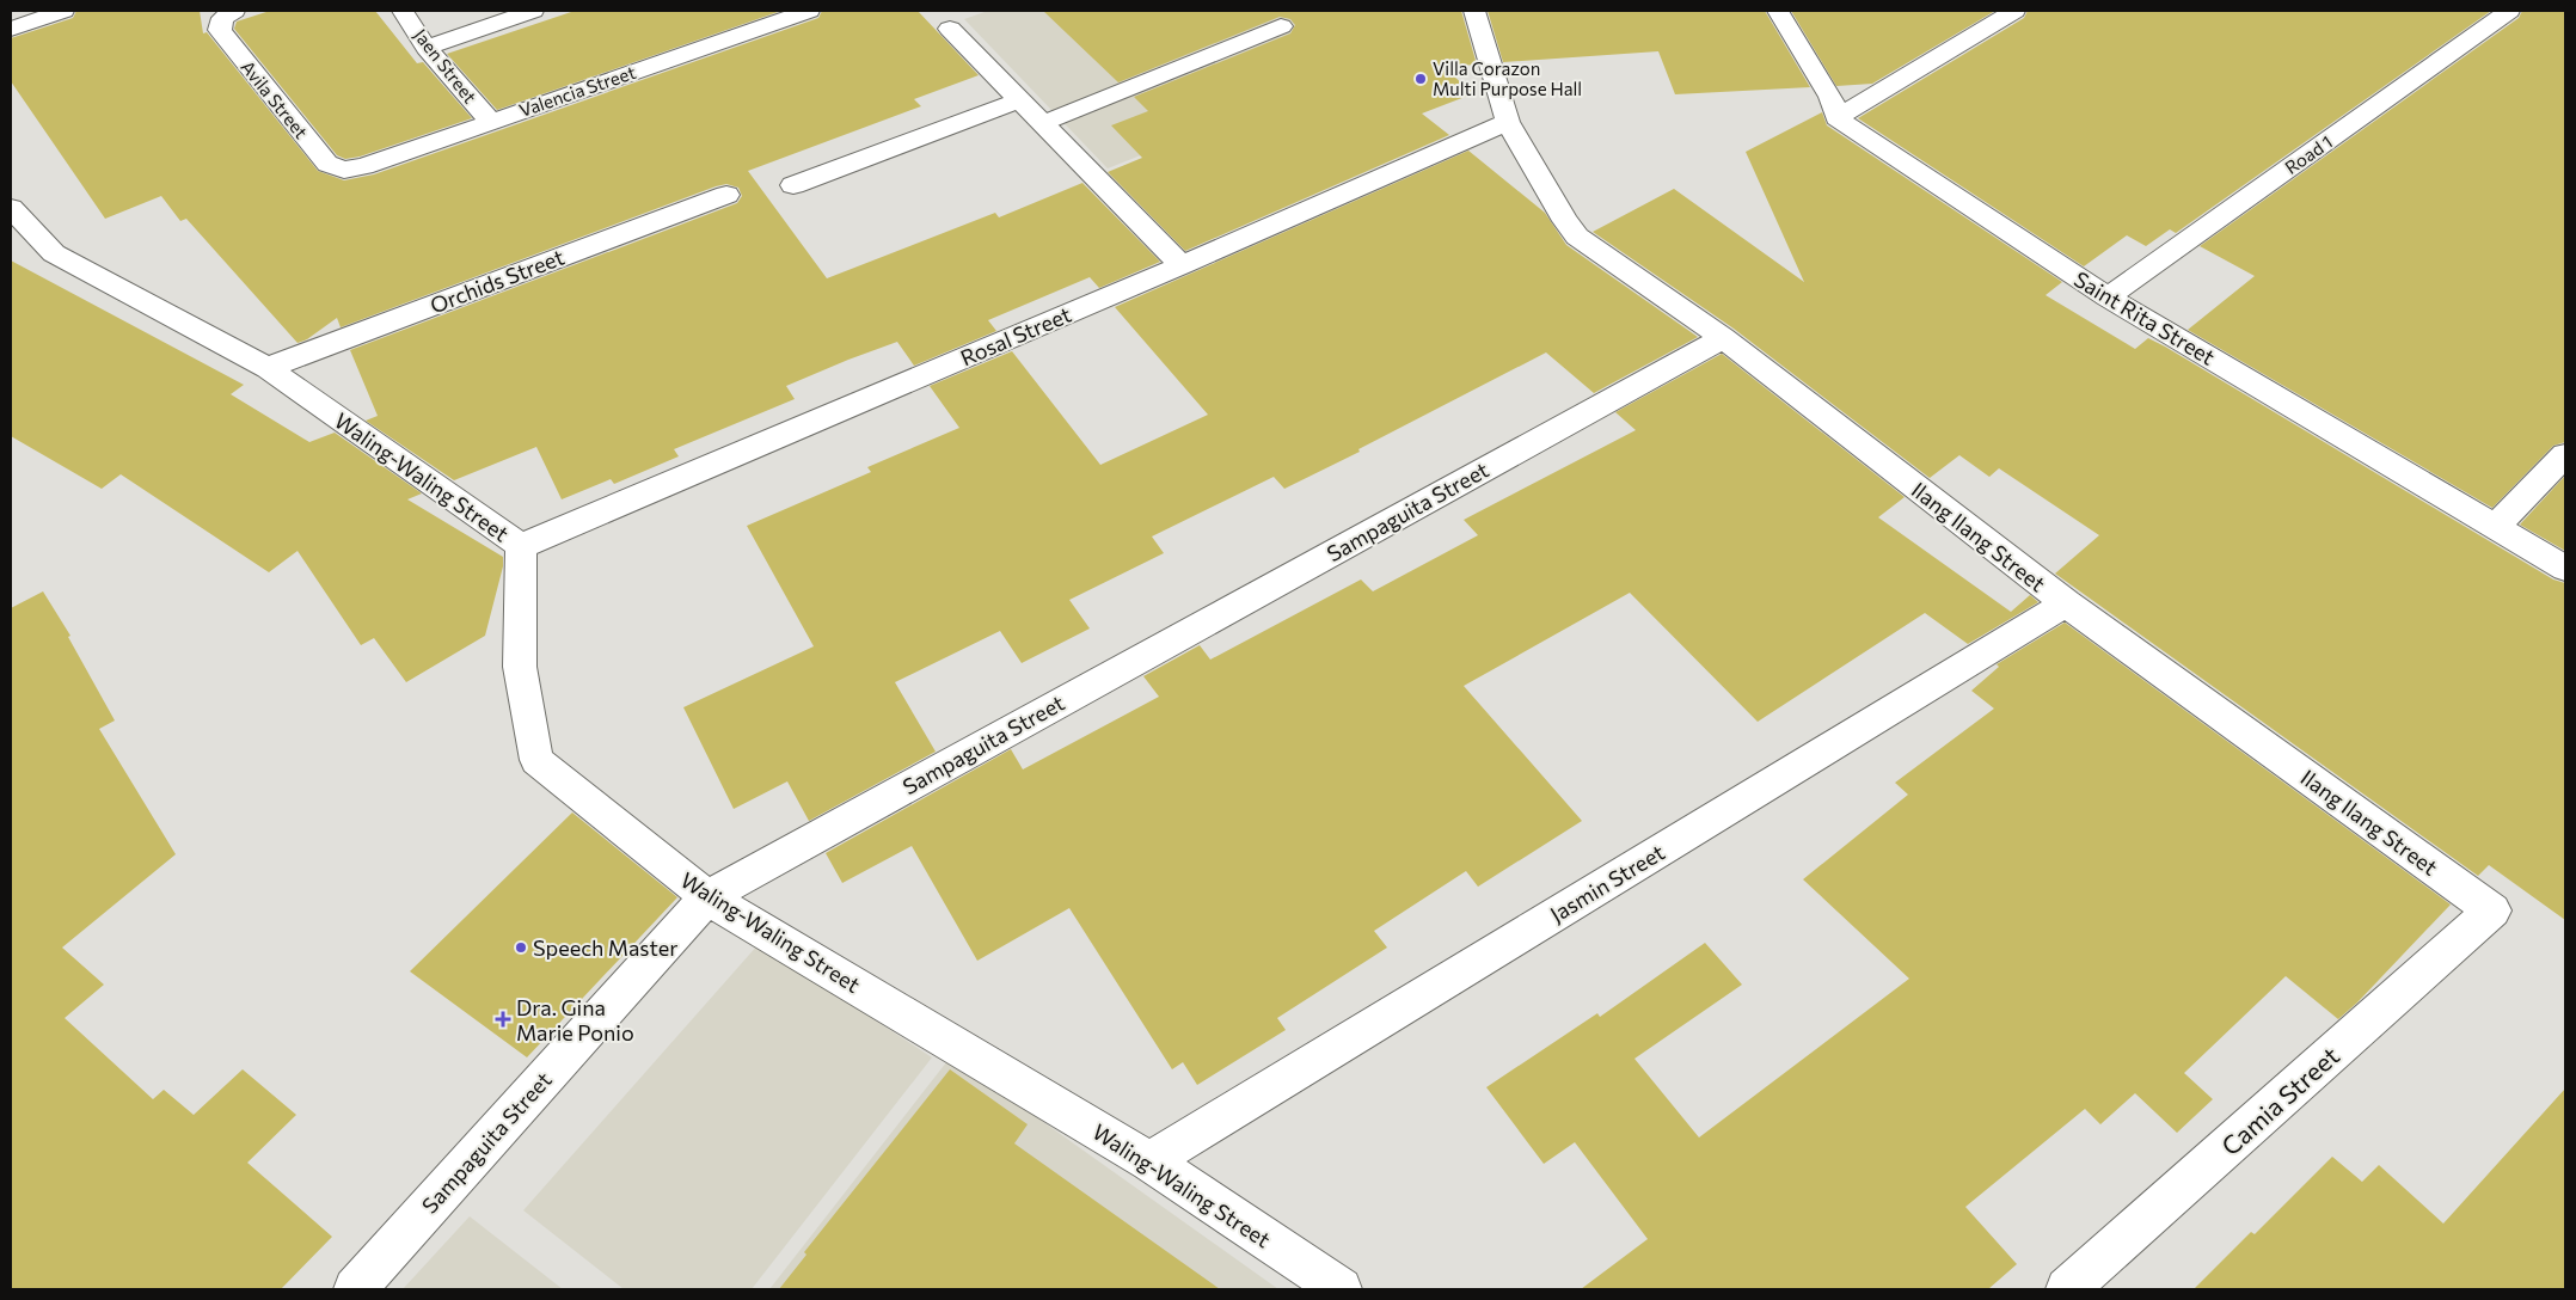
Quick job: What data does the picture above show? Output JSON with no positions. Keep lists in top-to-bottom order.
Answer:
{
  "streets": {
    "street": [
      "Jaen Street",
      "Valencia Street",
      "Avila Street",
      "Road 1",
      "Orchids Street",
      "Saint Rita Street",
      "Rosal Street",
      "Waling-Waling Street",
      "Sampaguita Street",
      "Ilang Ilang Street",
      "Jasmin Street",
      "Camia Street"
    ]
  },
  "crossings": [
    ["Jaen Street", "Valencia Street"],
    ["Valencia Street", "Avila Street"],
    ["Road 1", "Saint Rita Street"],
    ["Orchids Street", "Waling-Waling Street"],
    ["Rosal Street", "Waling-Waling Street"],
    ["Rosal Street", "Ilang Ilang Street"],
    ["Waling-Waling Street", "Sampaguita Street"],
    ["Waling-Waling Street", "Jasmin Street"],
    ["Sampaguita Street", "Ilang Ilang Street"],
    ["Ilang Ilang Street", "Jasmin Street"],
    ["Ilang Ilang Street", "Camia Street"]
  ],
  "places": {
    "other": ["Villa Corazon Multi Purpose Hall", "Speech Master"],
    "health": ["Dra. Gina Marie Ponio"]
  }
}
